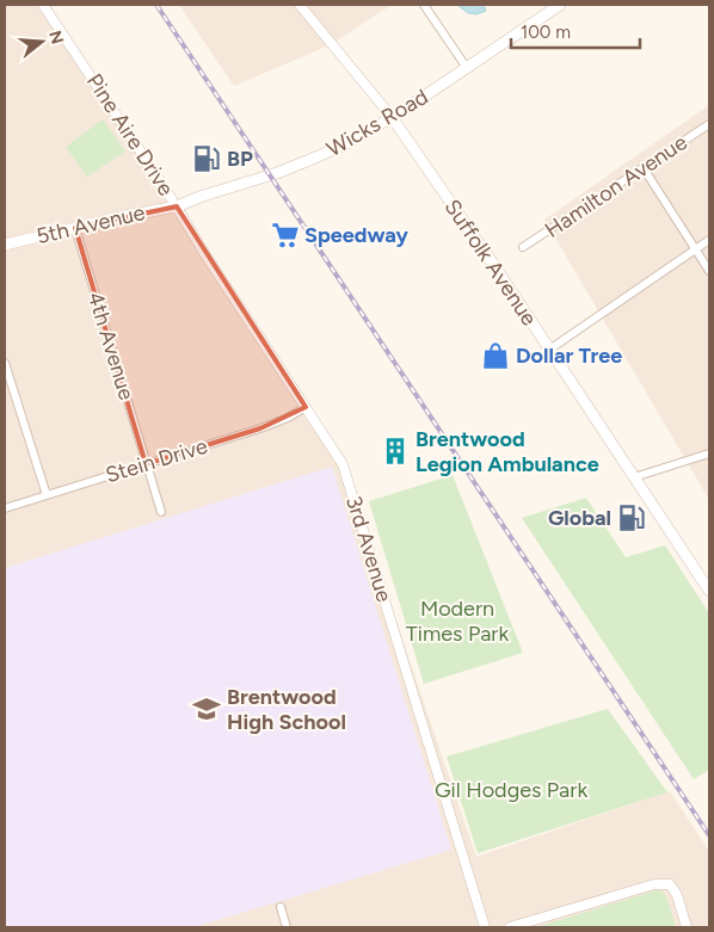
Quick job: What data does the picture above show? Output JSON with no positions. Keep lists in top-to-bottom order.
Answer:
{
  "streets": {
    "main road": ["Wicks Road", "5th Avenue", "Suffolk Avenue"],
    "street": [
      "Pine Aire Drive",
      "Hamilton Avenue",
      "4th Avenue",
      "Stein Drive",
      "3rd Avenue"
    ]
  },
  "crossings": [
    ["Wicks Road", "Pine Aire Drive"],
    ["Wicks Road", "5th Avenue"],
    ["Wicks Road", "Suffolk Avenue"],
    ["Wicks Road", "3rd Avenue"],
    ["Pine Aire Drive", "5th Avenue"],
    ["Pine Aire Drive", "3rd Avenue"],
    ["5th Avenue", "4th Avenue"],
    ["5th Avenue", "3rd Avenue"],
    ["4th Avenue", "Stein Drive"],
    ["Stein Drive", "3rd Avenue"]
  ],
  "parks": ["Modern Times Park", "Gil Hodges Park"],
  "places": {
    "fuel station": ["BP", "Global"],
    "supermarket": ["Speedway"],
    "shop": ["Dollar Tree"],
    "building": ["Brentwood Legion Ambulance"],
    "school or university": ["Brentwood High School"]
  },
  "scale_bar": "100 m",
  "north": "right"
}
